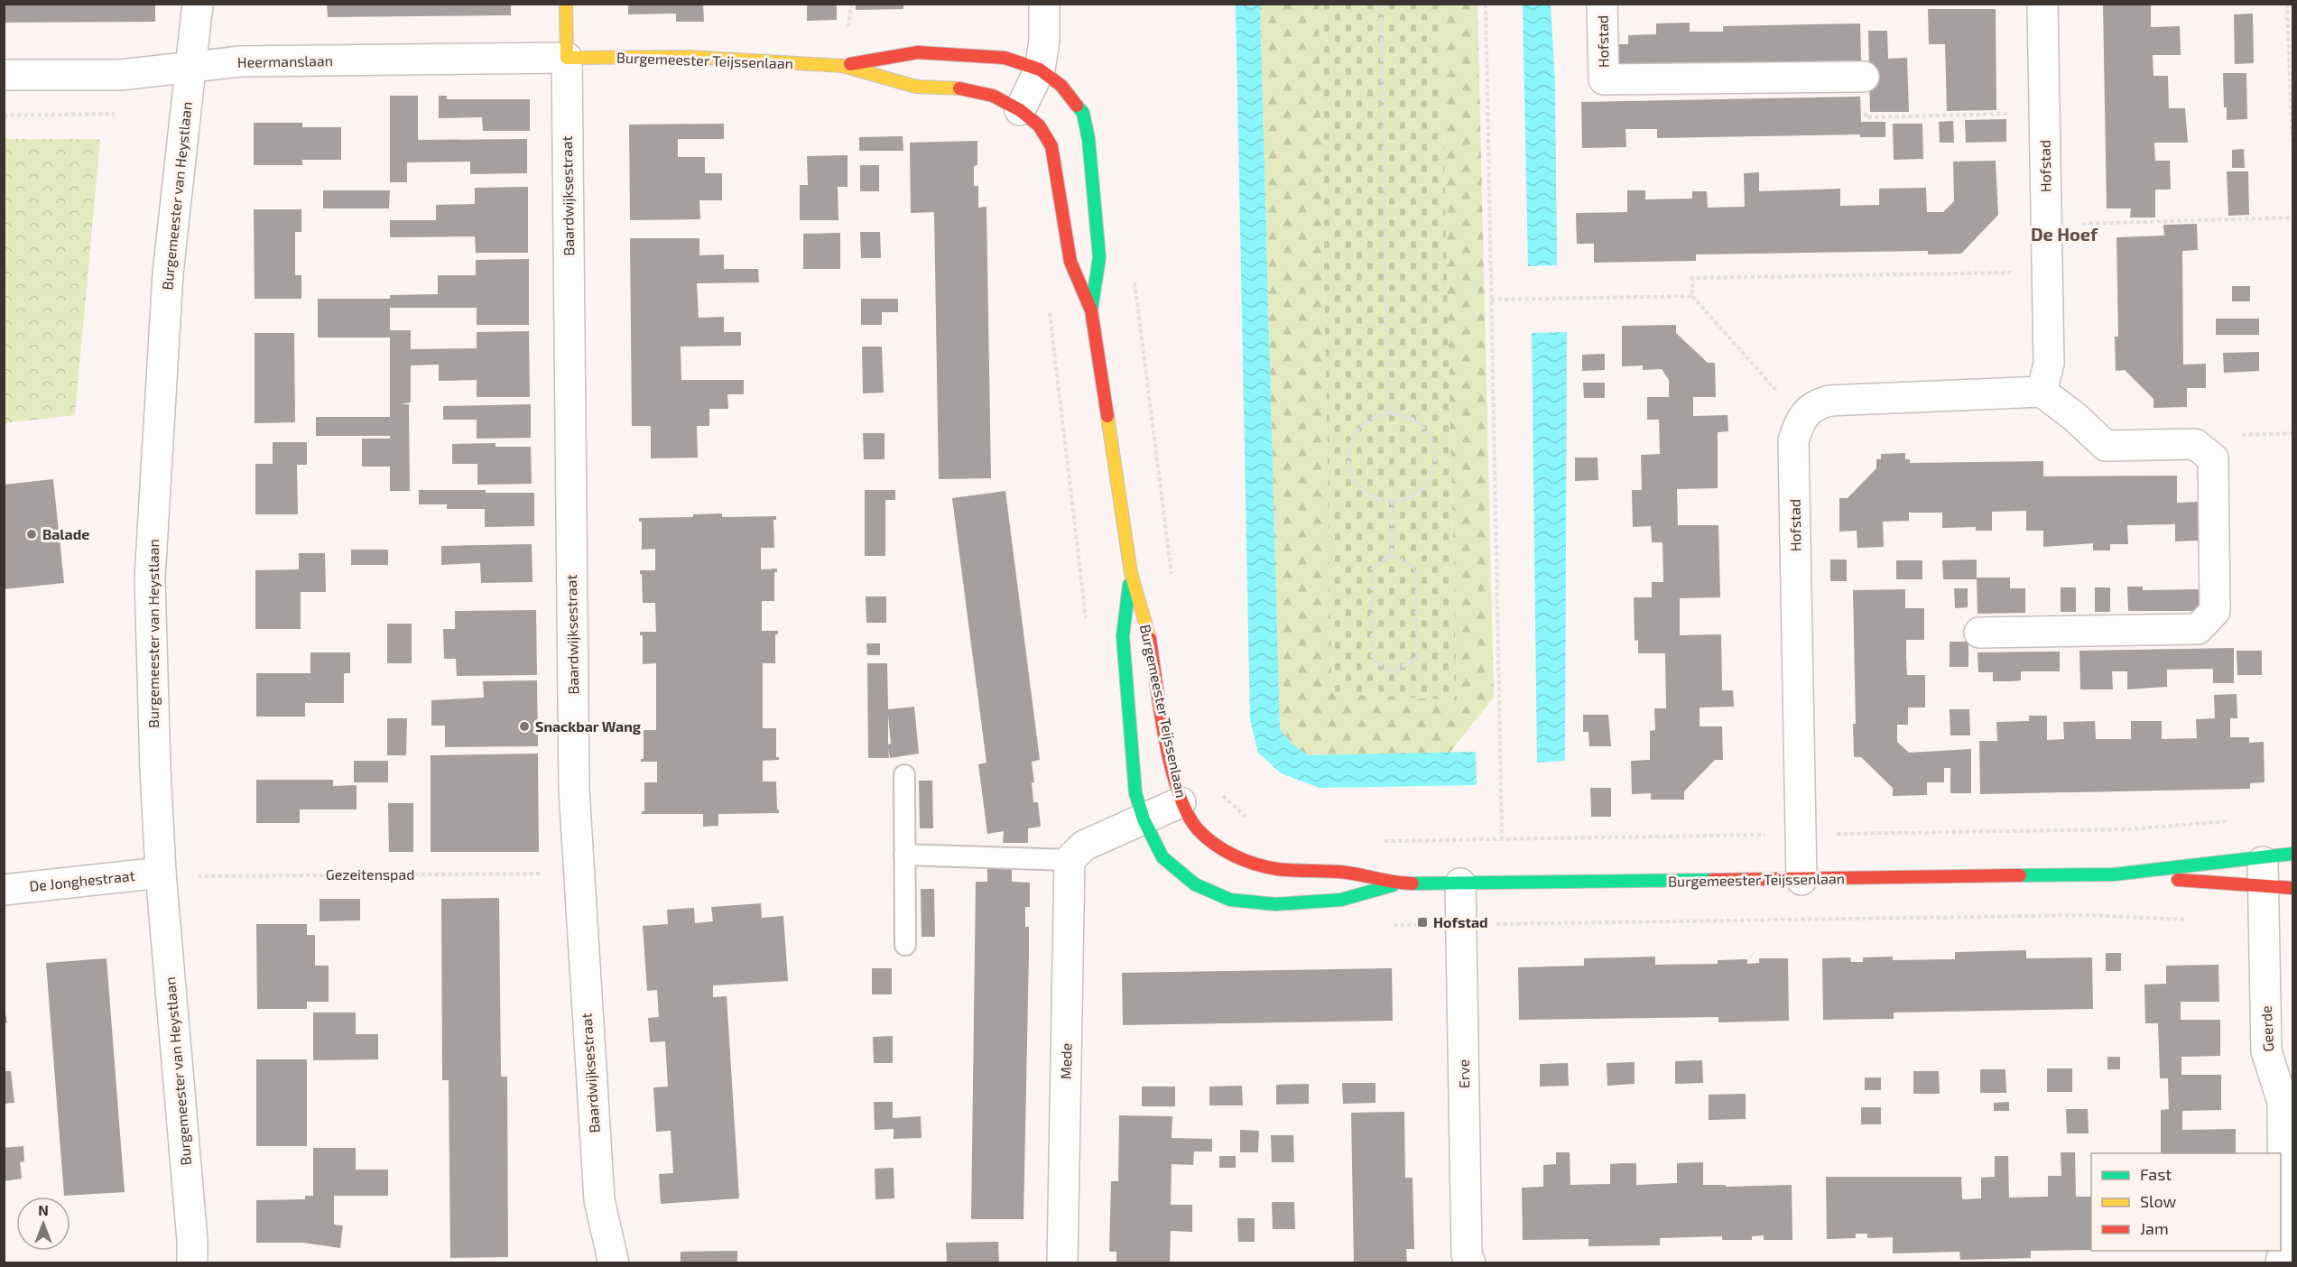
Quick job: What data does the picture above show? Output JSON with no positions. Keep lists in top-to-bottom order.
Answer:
{
  "streets": {
    "street": [
      "Hofstad",
      "Burgemeester Teijssenlaan",
      "Heermanslaan",
      "Burgemeester van Heystlaan",
      "Baardwijksestraat",
      "De Jonghestraat",
      "Geerde",
      "Mede",
      "Erve"
    ],
    "path": ["Gezeitenspad"]
  },
  "crossings": [
    ["Hofstad", "Burgemeester Teijssenlaan"],
    ["Burgemeester Teijssenlaan", "Heermanslaan"],
    ["Burgemeester Teijssenlaan", "Baardwijksestraat"],
    ["Burgemeester Teijssenlaan", "Geerde"],
    ["Burgemeester Teijssenlaan", "Erve"],
    ["Heermanslaan", "Burgemeester van Heystlaan"],
    ["Heermanslaan", "Baardwijksestraat"],
    ["Burgemeester van Heystlaan", "Gezeitenspad"],
    ["Burgemeester van Heystlaan", "De Jonghestraat"],
    ["Baardwijksestraat", "Gezeitenspad"],
    ["Gezeitenspad", "De Jonghestraat"]
  ],
  "districts": ["De Hoef"],
  "places": {
    "other": ["Balade", "Snackbar Wang"],
    "transit": ["Hofstad"]
  },
  "legend": ["Fast", "Slow", "Jam"],
  "north": "top"
}
